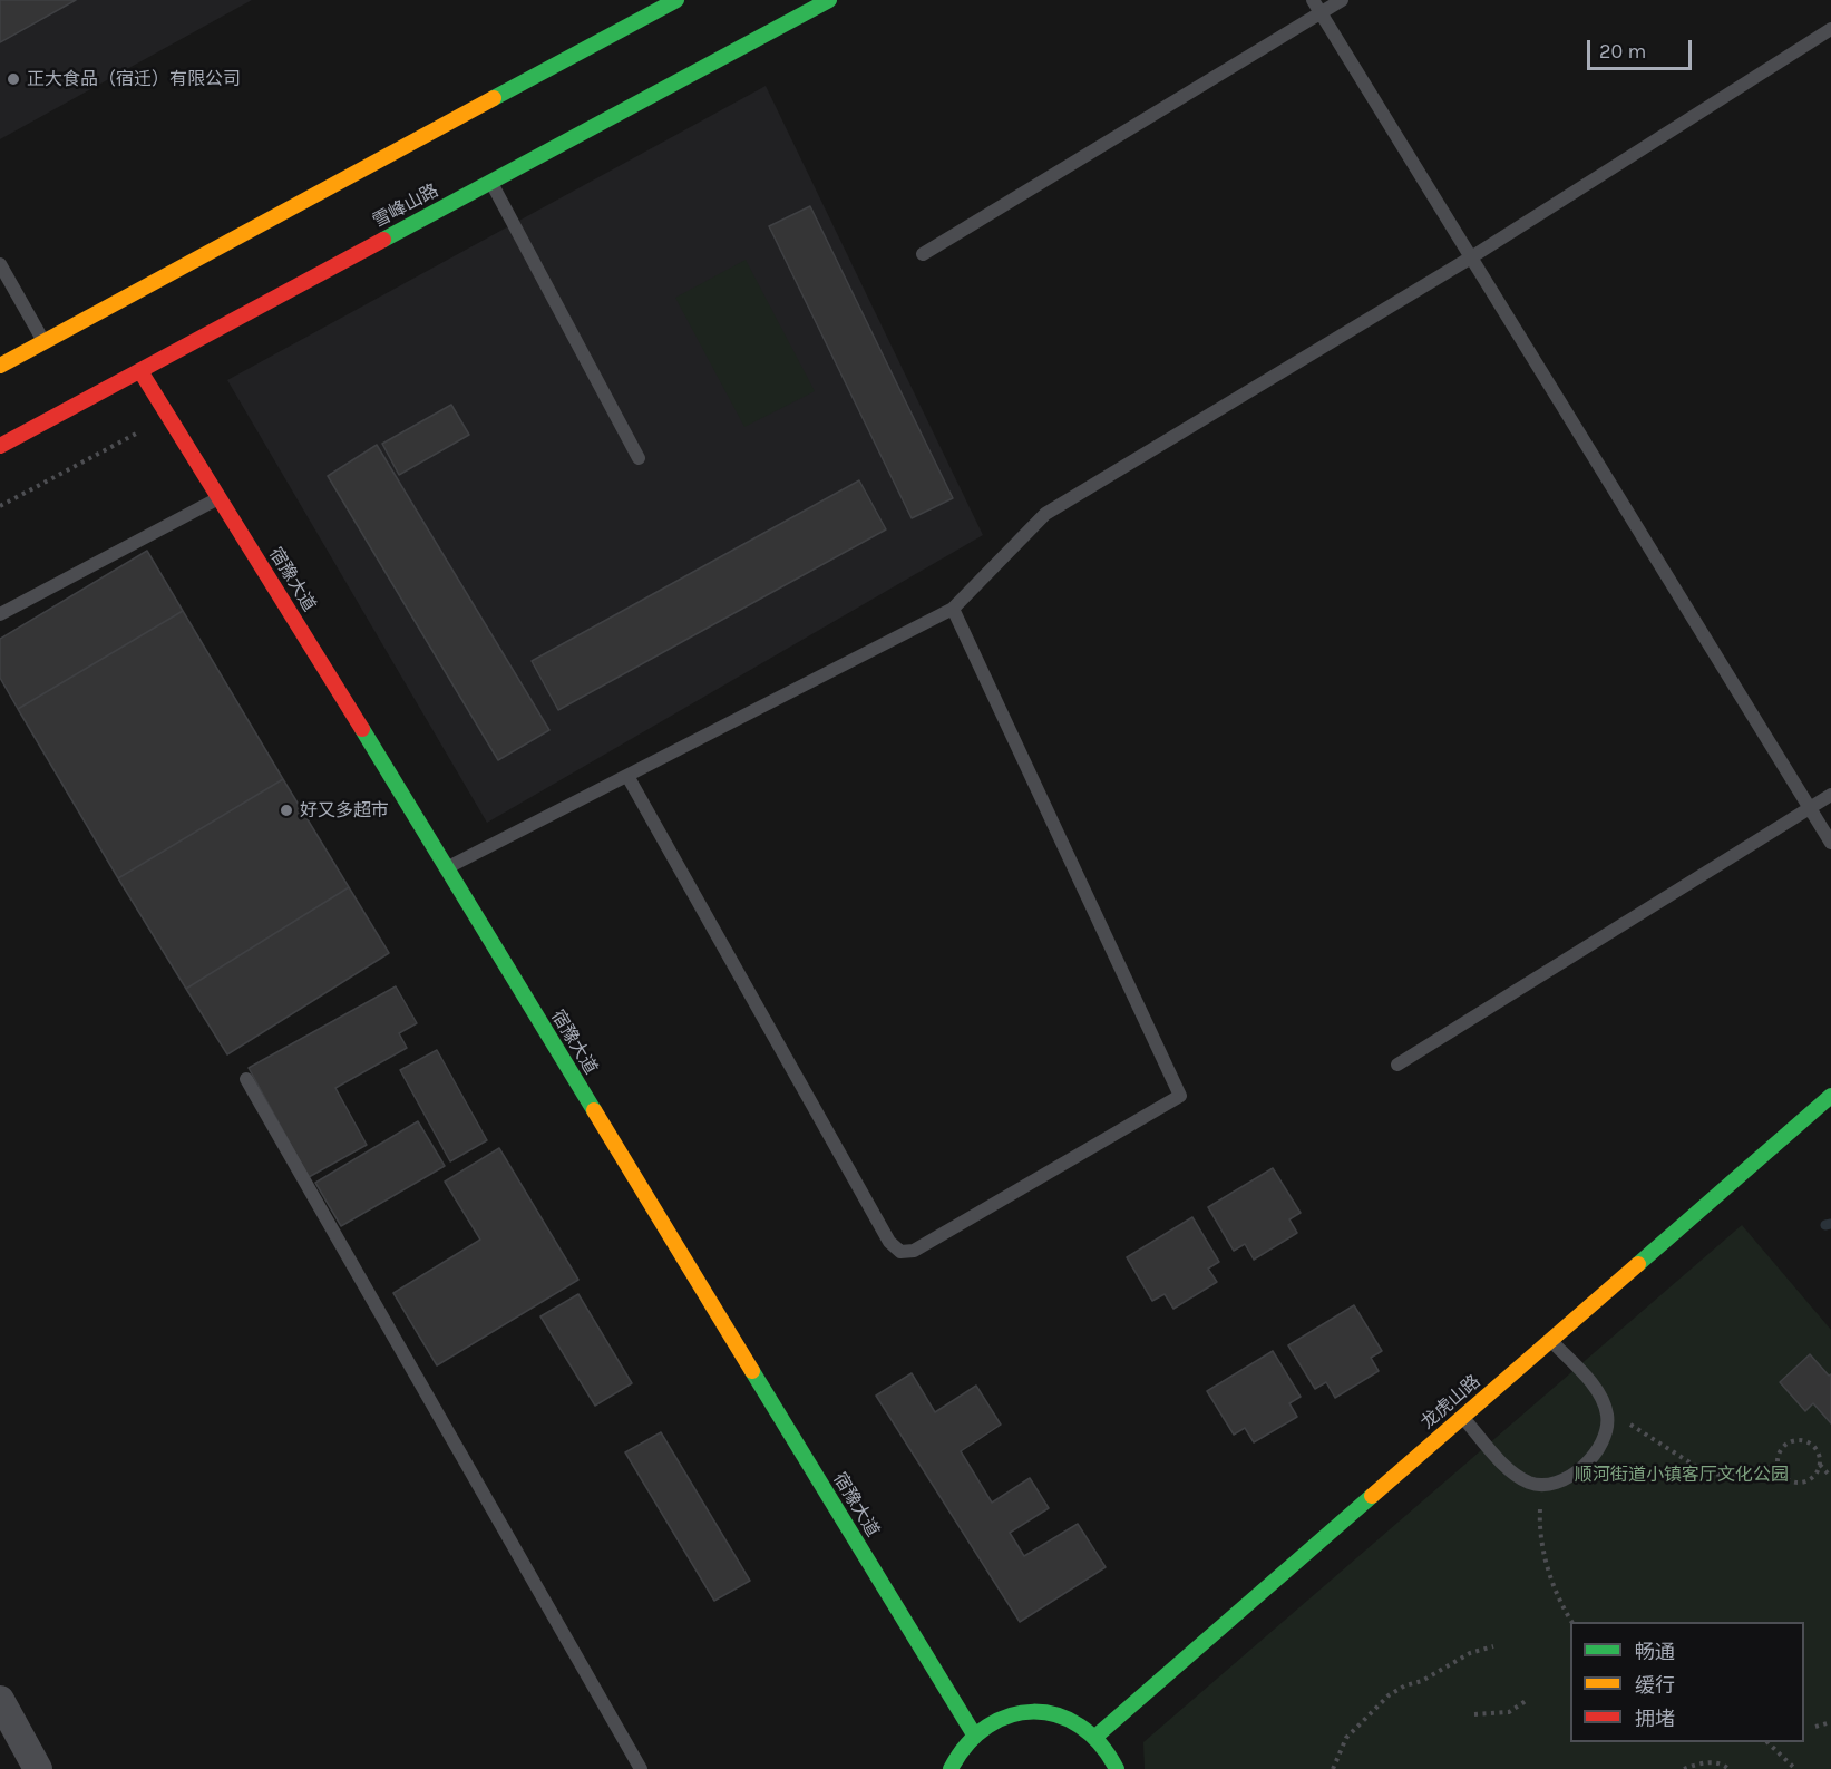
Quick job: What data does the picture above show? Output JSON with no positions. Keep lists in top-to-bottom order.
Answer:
{
  "streets": {
    "street": ["雪峰山路", "宿豫大道", "龙虎山路"]
  },
  "crossings": [
    ["雪峰山路", "宿豫大道"]
  ],
  "parks": ["顺河街道小镇客厅文化公园"],
  "places": ["正大食品（宿迁）有限公司", "好又多超市"],
  "legend": ["畅通", "缓行", "拥堵"],
  "scale_bar": "20 m"
}
